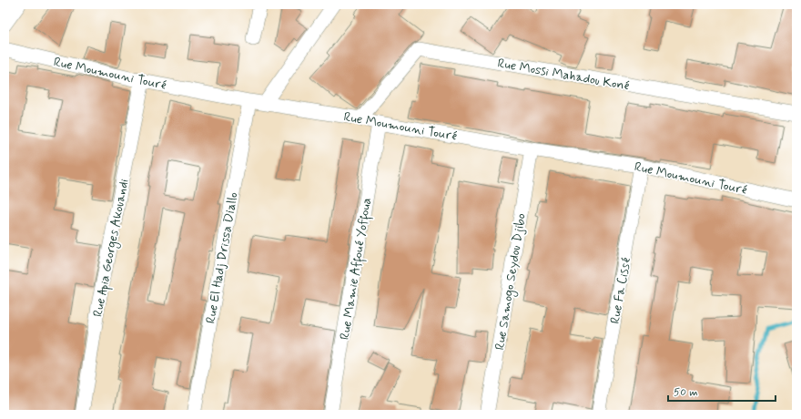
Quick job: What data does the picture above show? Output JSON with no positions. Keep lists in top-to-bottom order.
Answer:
{
  "streets": {
    "street": [
      "Rue Moumouni Touré",
      "Rue Mossi Mahadou Koné",
      "Rue Apia Georges Akouandi",
      "Rue El Hadj Drissa Diallo",
      "Rue Mamie Affoué Yoffoua",
      "Rue Samogo Seydou Djibo",
      "Rue Fa Cissé"
    ]
  },
  "crossings": [
    ["Rue Moumouni Touré", "Rue Mossi Mahadou Koné"],
    ["Rue Moumouni Touré", "Rue Apia Georges Akouandi"],
    ["Rue Moumouni Touré", "Rue El Hadj Drissa Diallo"],
    ["Rue Moumouni Touré", "Rue Mamie Affoué Yoffoua"],
    ["Rue Moumouni Touré", "Rue Samogo Seydou Djibo"],
    ["Rue Moumouni Touré", "Rue Fa Cissé"]
  ],
  "scale_bar": "50 m"
}
